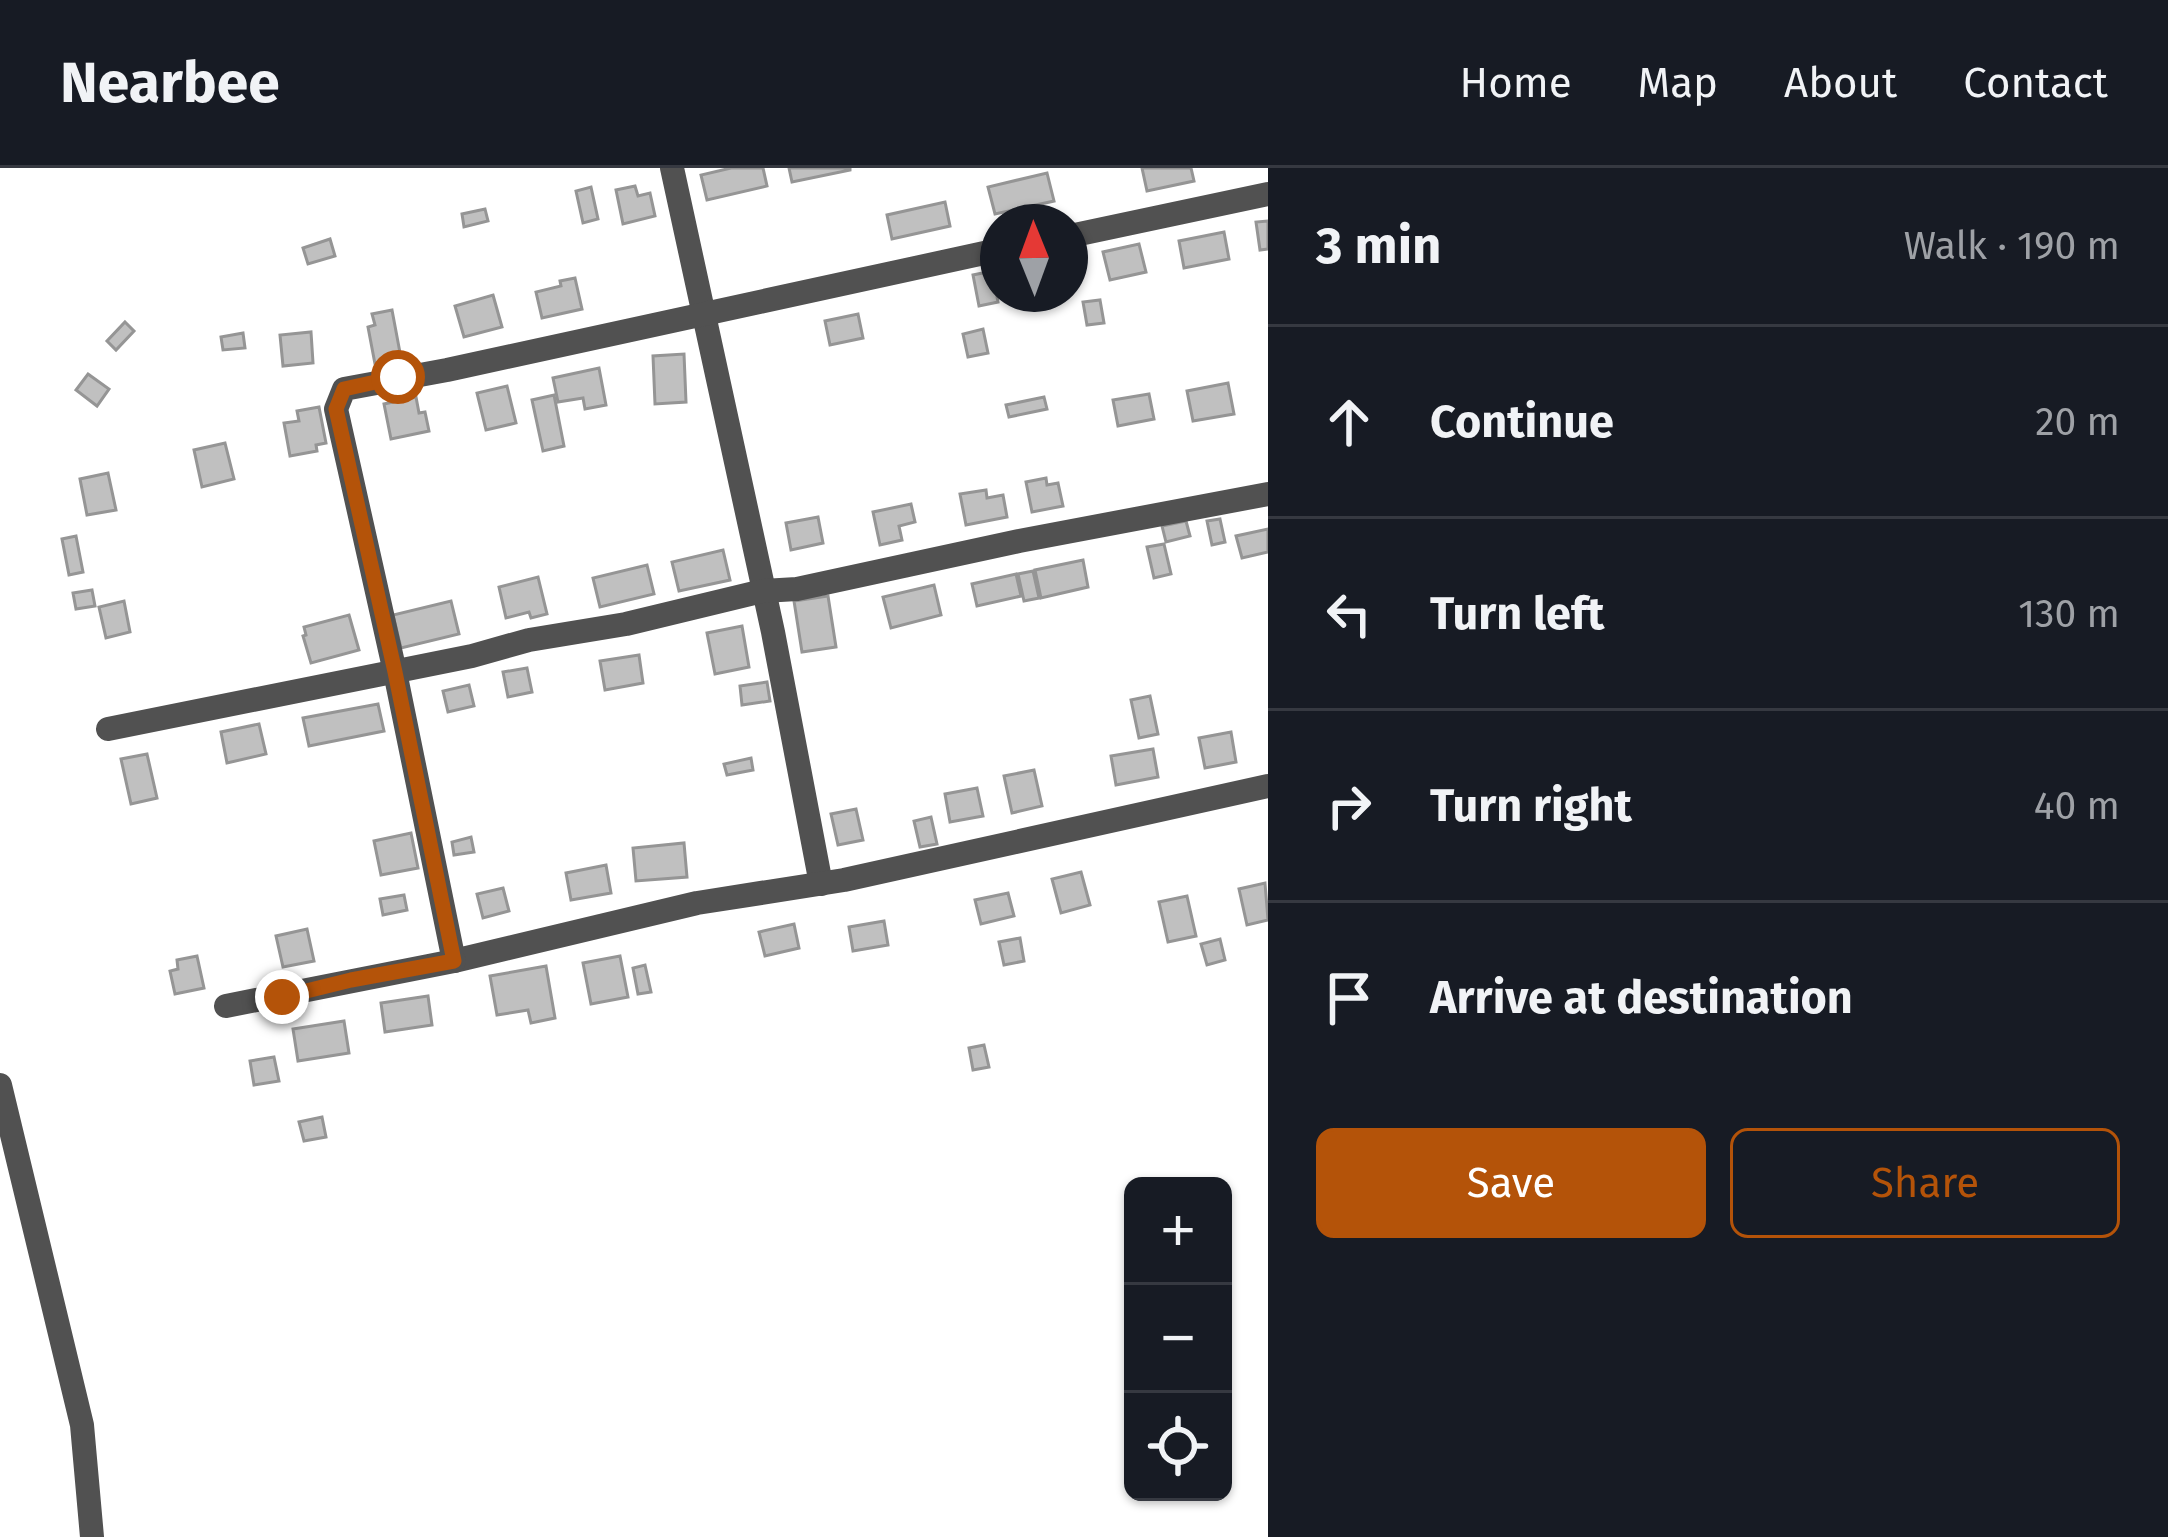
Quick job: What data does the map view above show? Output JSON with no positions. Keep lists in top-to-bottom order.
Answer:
{
  "north": "top",
  "page": {
    "header": "Nearbee",
    "nav": [
      "Home",
      "Map",
      "About",
      "Contact"
    ],
    "heading": ["3 min", "Walk · 190 m"],
    "list": [
      ["Continue", "20 m"],
      ["Turn left", "130 m"],
      ["Turn right", "40 m"],
      "Arrive at destination"
    ],
    "buttons": ["Save", "Share"],
    "map_buttons": ["+", "−"]
  }
}
